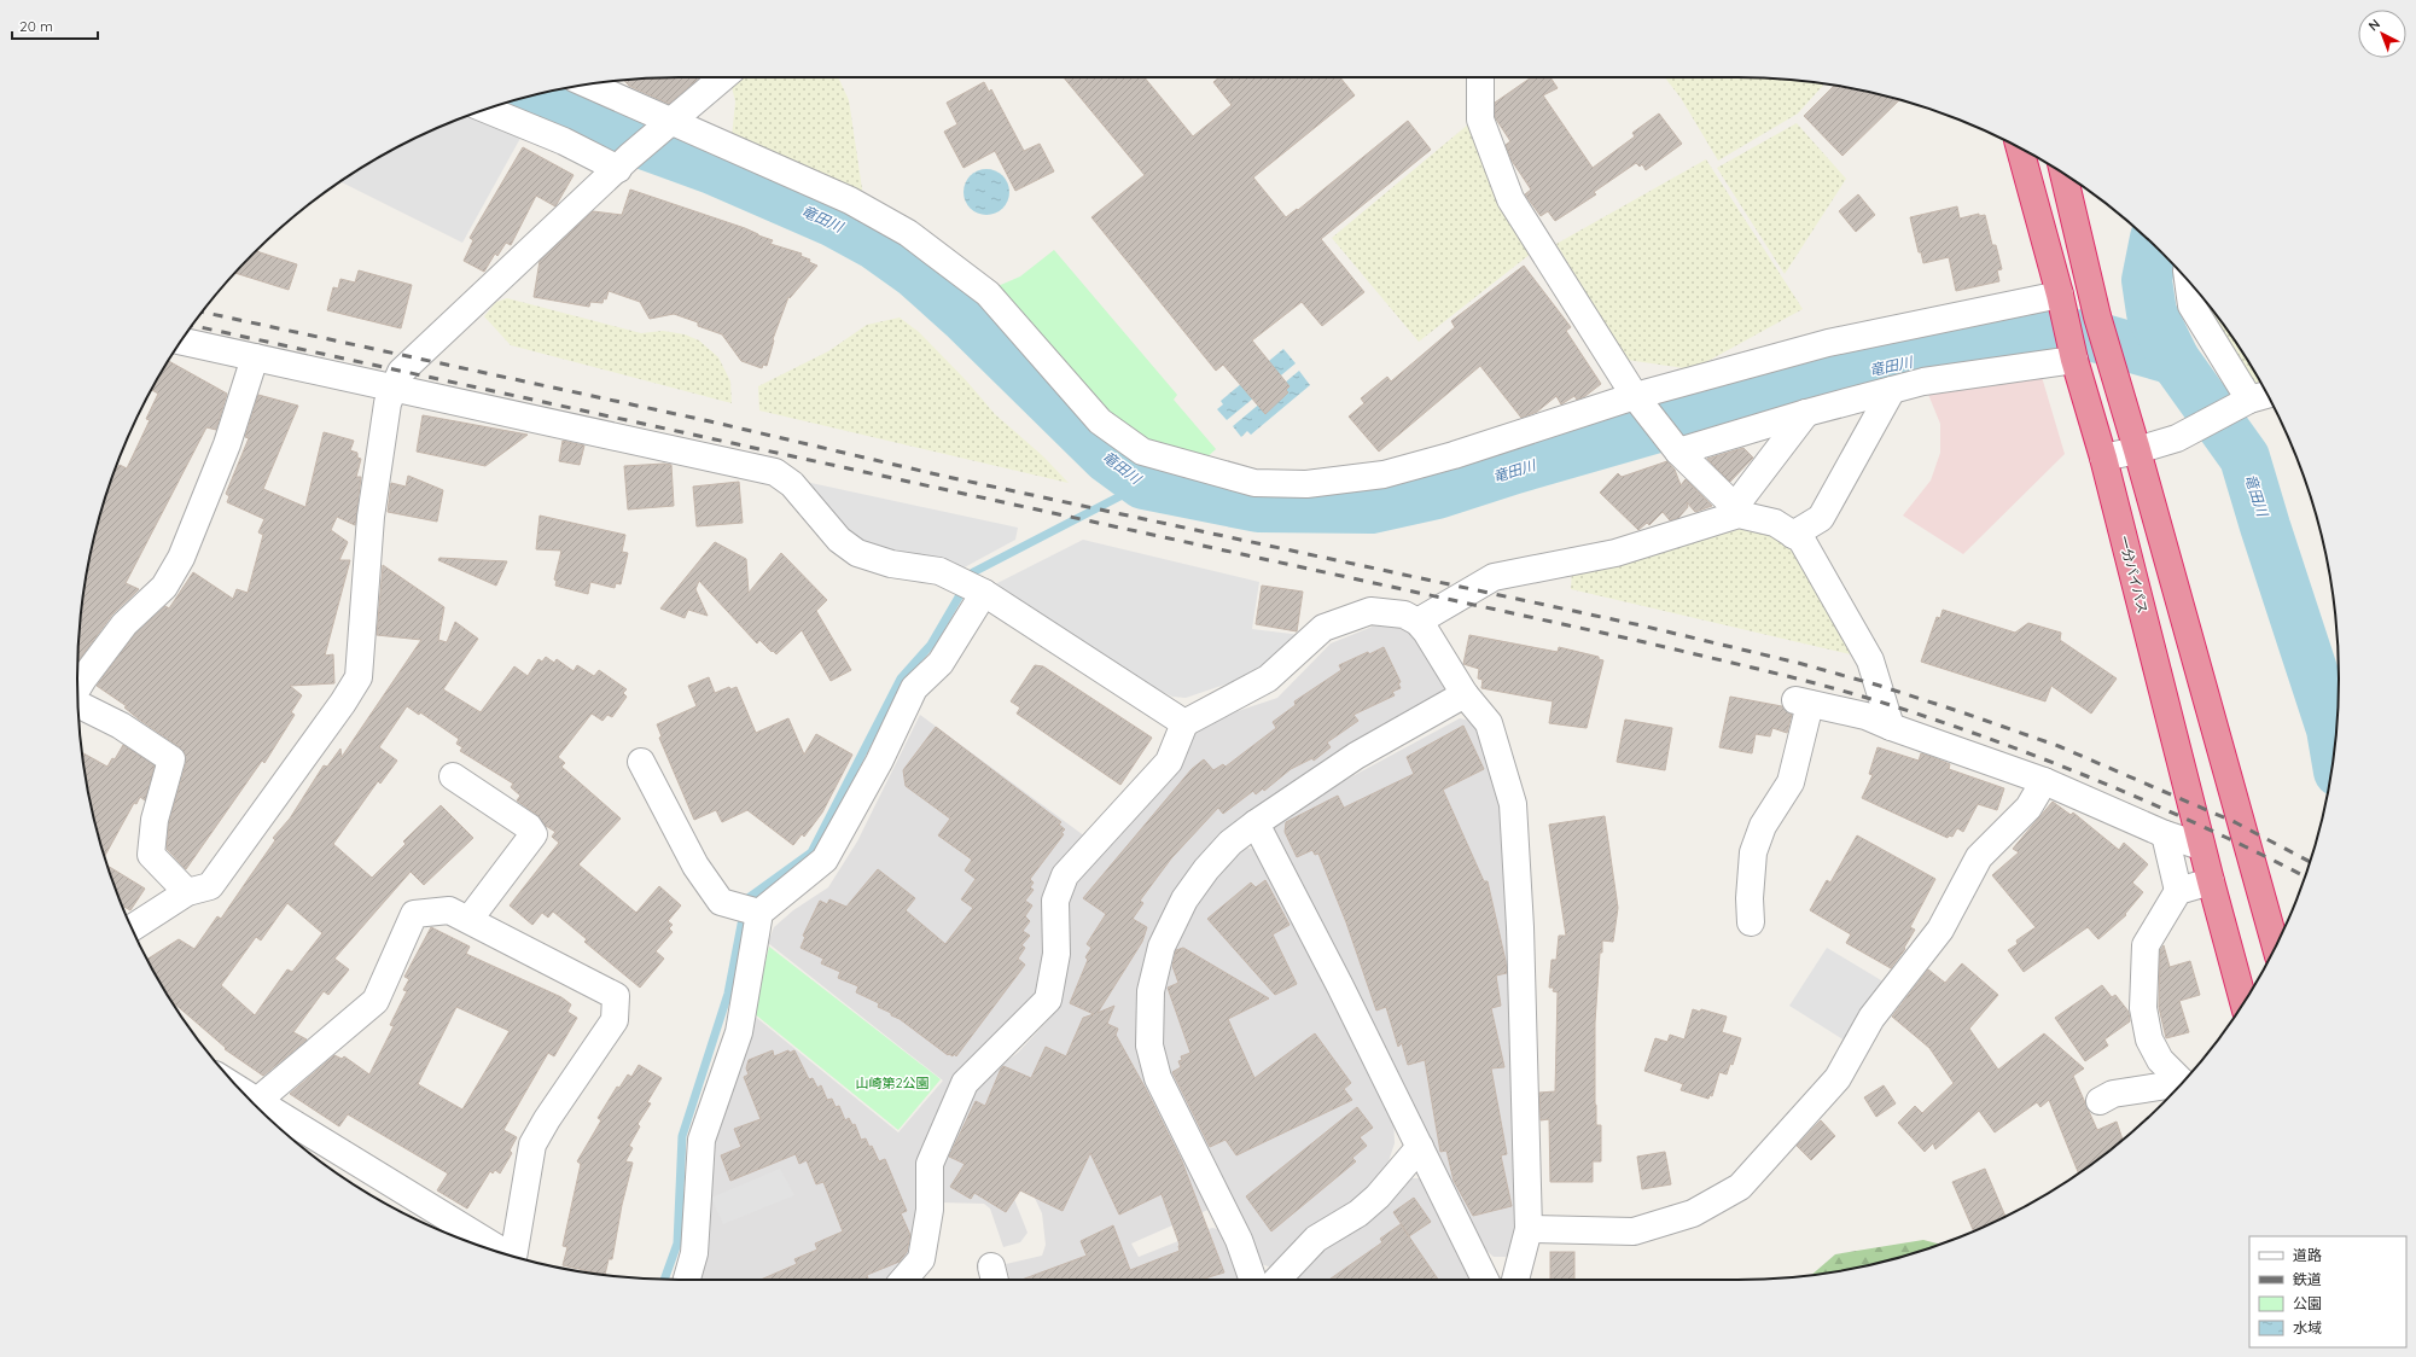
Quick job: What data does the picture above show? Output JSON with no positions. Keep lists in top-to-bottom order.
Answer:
{
  "streets": {
    "highway": ["一分バイパス"]
  },
  "water": ["竜田川"],
  "parks": ["山崎第2公園"],
  "legend": [
    "道路",
    "鉄道",
    "公園",
    "水域"
  ],
  "scale_bar": "20 m",
  "north": "top left"
}
